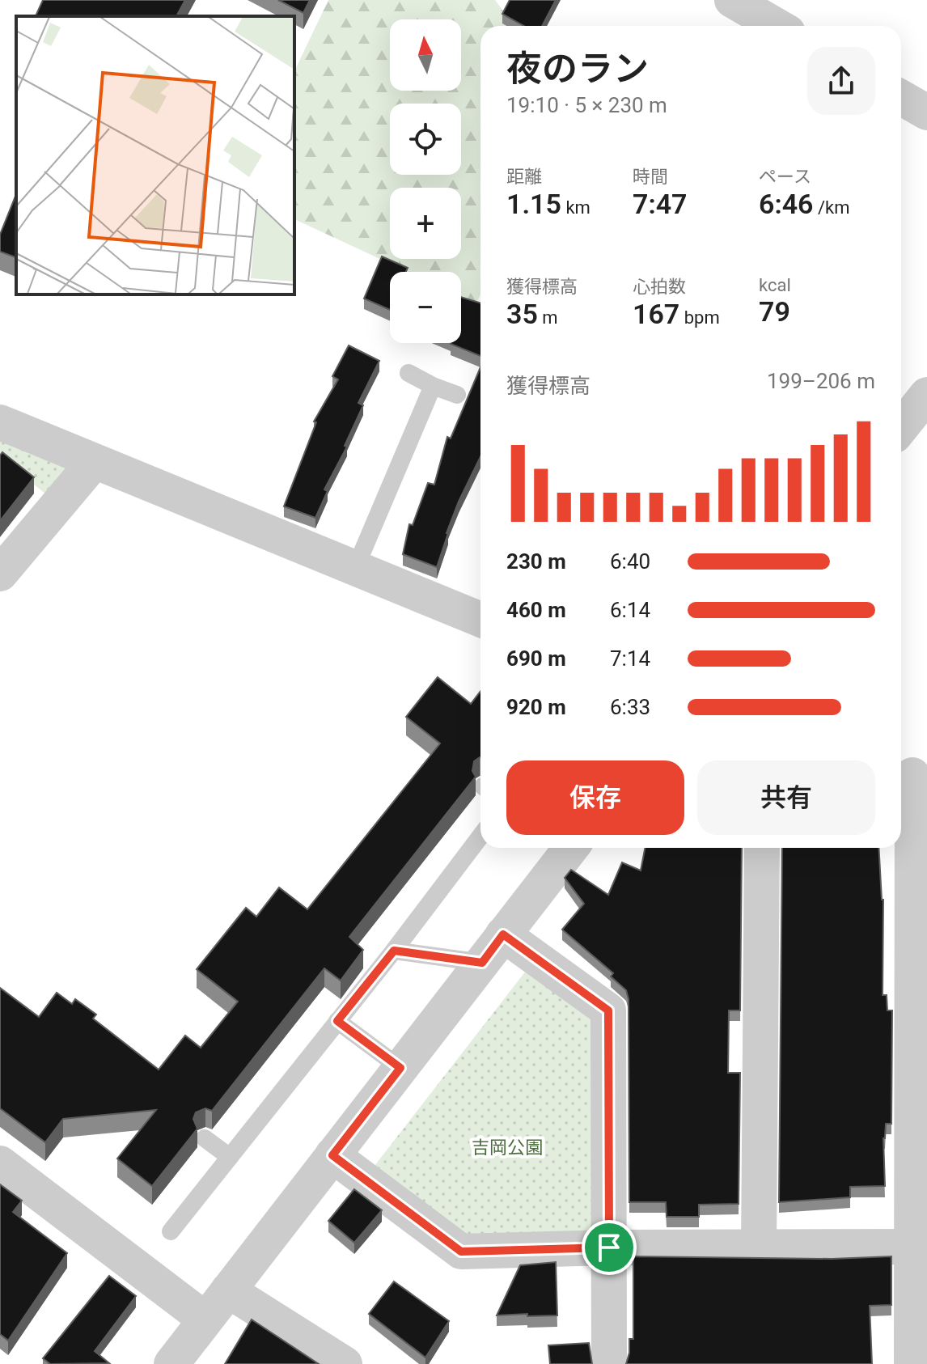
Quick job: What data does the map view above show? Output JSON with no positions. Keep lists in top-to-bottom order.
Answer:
{
  "parks": ["吉岡公園"],
  "north": "top",
  "page": {
    "map_buttons": ["+", "−"],
    "heading": ["夜のラン", "19:10 · 5 × 230 m"],
    "stats": [
      ["距離", "1.15 km"],
      ["時間", "7:47"],
      ["ペース", "6:46 /km"],
      ["獲得標高", "35 m"],
      ["心拍数", "167 bpm"],
      ["kcal", "79"]
    ],
    "chart": ["獲得標高", "199–206 m"],
    "list": [
      {
        "name": "230 m",
        "note": "6:40"
      },
      {
        "name": "460 m",
        "note": "6:14"
      },
      {
        "name": "690 m",
        "note": "7:14"
      },
      {
        "name": "920 m",
        "note": "6:33"
      }
    ],
    "buttons": ["保存", "共有"]
  }
}
